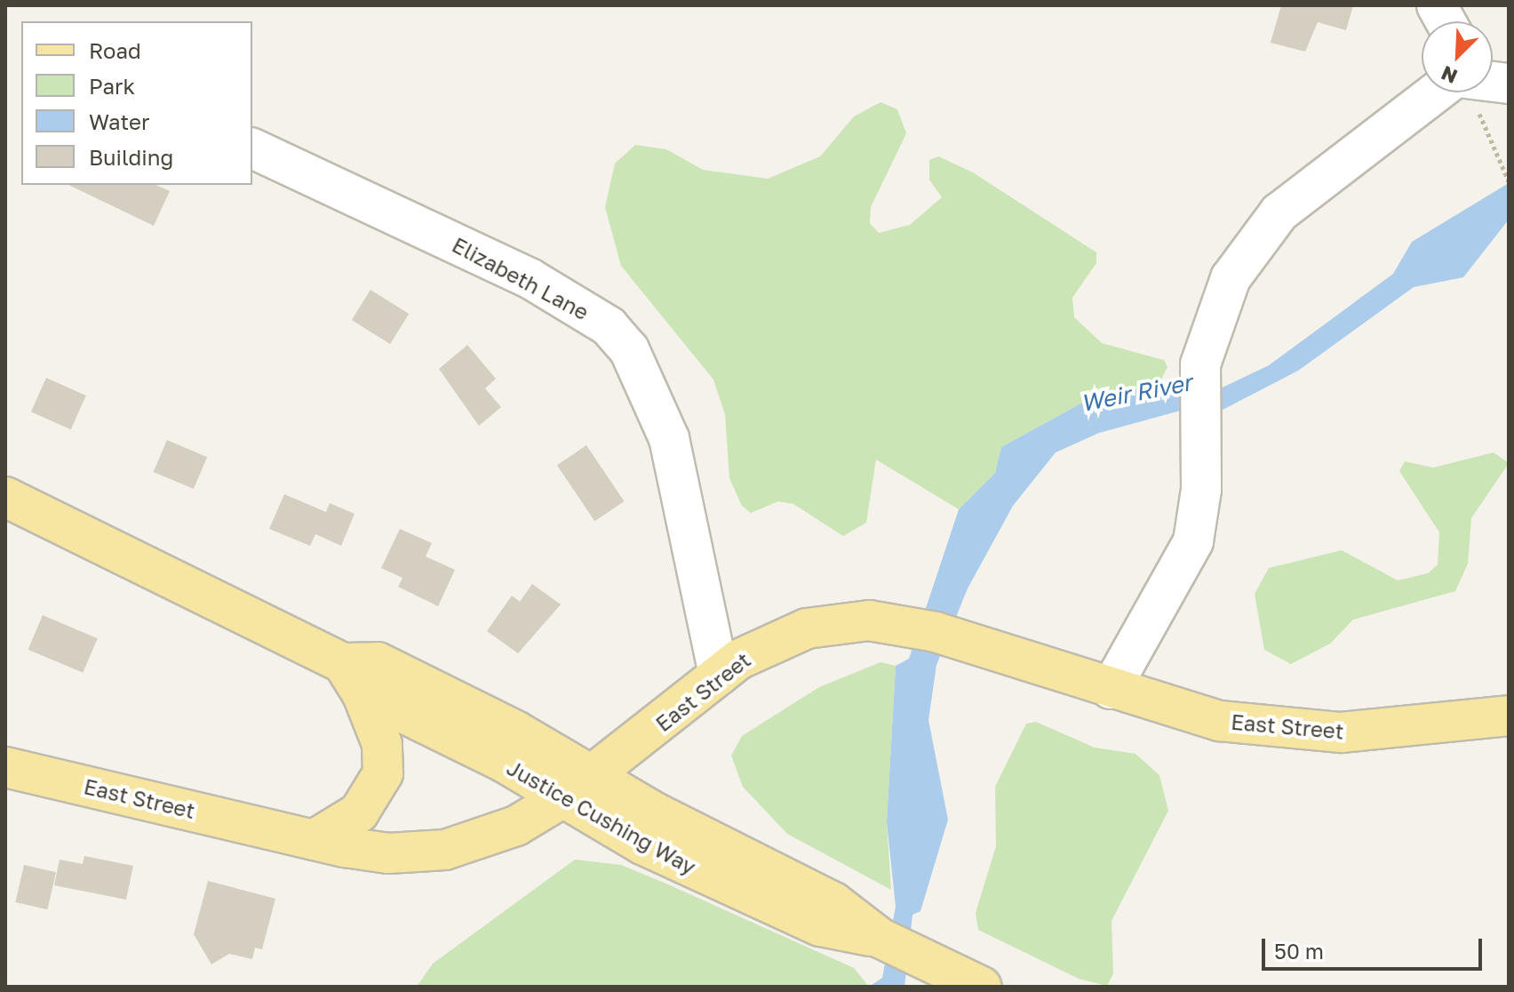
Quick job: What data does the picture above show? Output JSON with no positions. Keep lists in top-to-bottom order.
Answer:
{
  "streets": {
    "main road": ["East Street", "Justice Cushing Way"],
    "street": ["Elizabeth Lane"]
  },
  "crossings": [
    ["Elizabeth Lane", "East Street"],
    ["East Street", "Justice Cushing Way"]
  ],
  "water": ["Weir River"],
  "legend": [
    "Road",
    "Park",
    "Water",
    "Building"
  ],
  "scale_bar": "50 m",
  "north": "bottom left"
}
